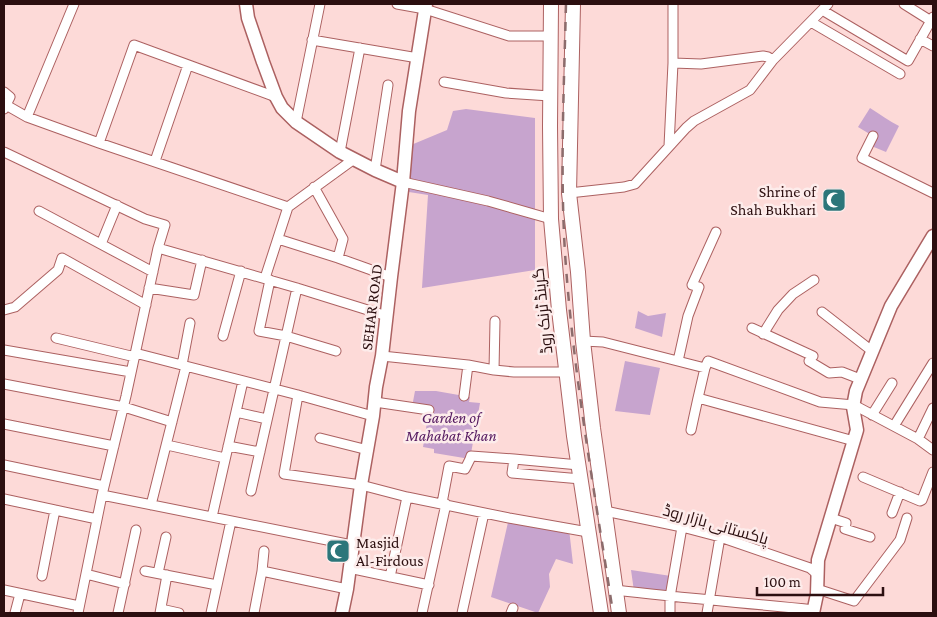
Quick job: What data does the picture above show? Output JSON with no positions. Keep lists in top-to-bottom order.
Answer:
{
  "streets": {
    "main road": ["گرینڈ ٹرنک روڈ"],
    "street": ["SEHAR ROAD", "پاکستانی بازار روڈ"]
  },
  "parks": ["Garden of Mahabat Khan"],
  "places": {
    "mosque": ["Shrine of Shah Bukhari", "Masjid Al-Firdous"]
  },
  "scale_bar": "100 m"
}
